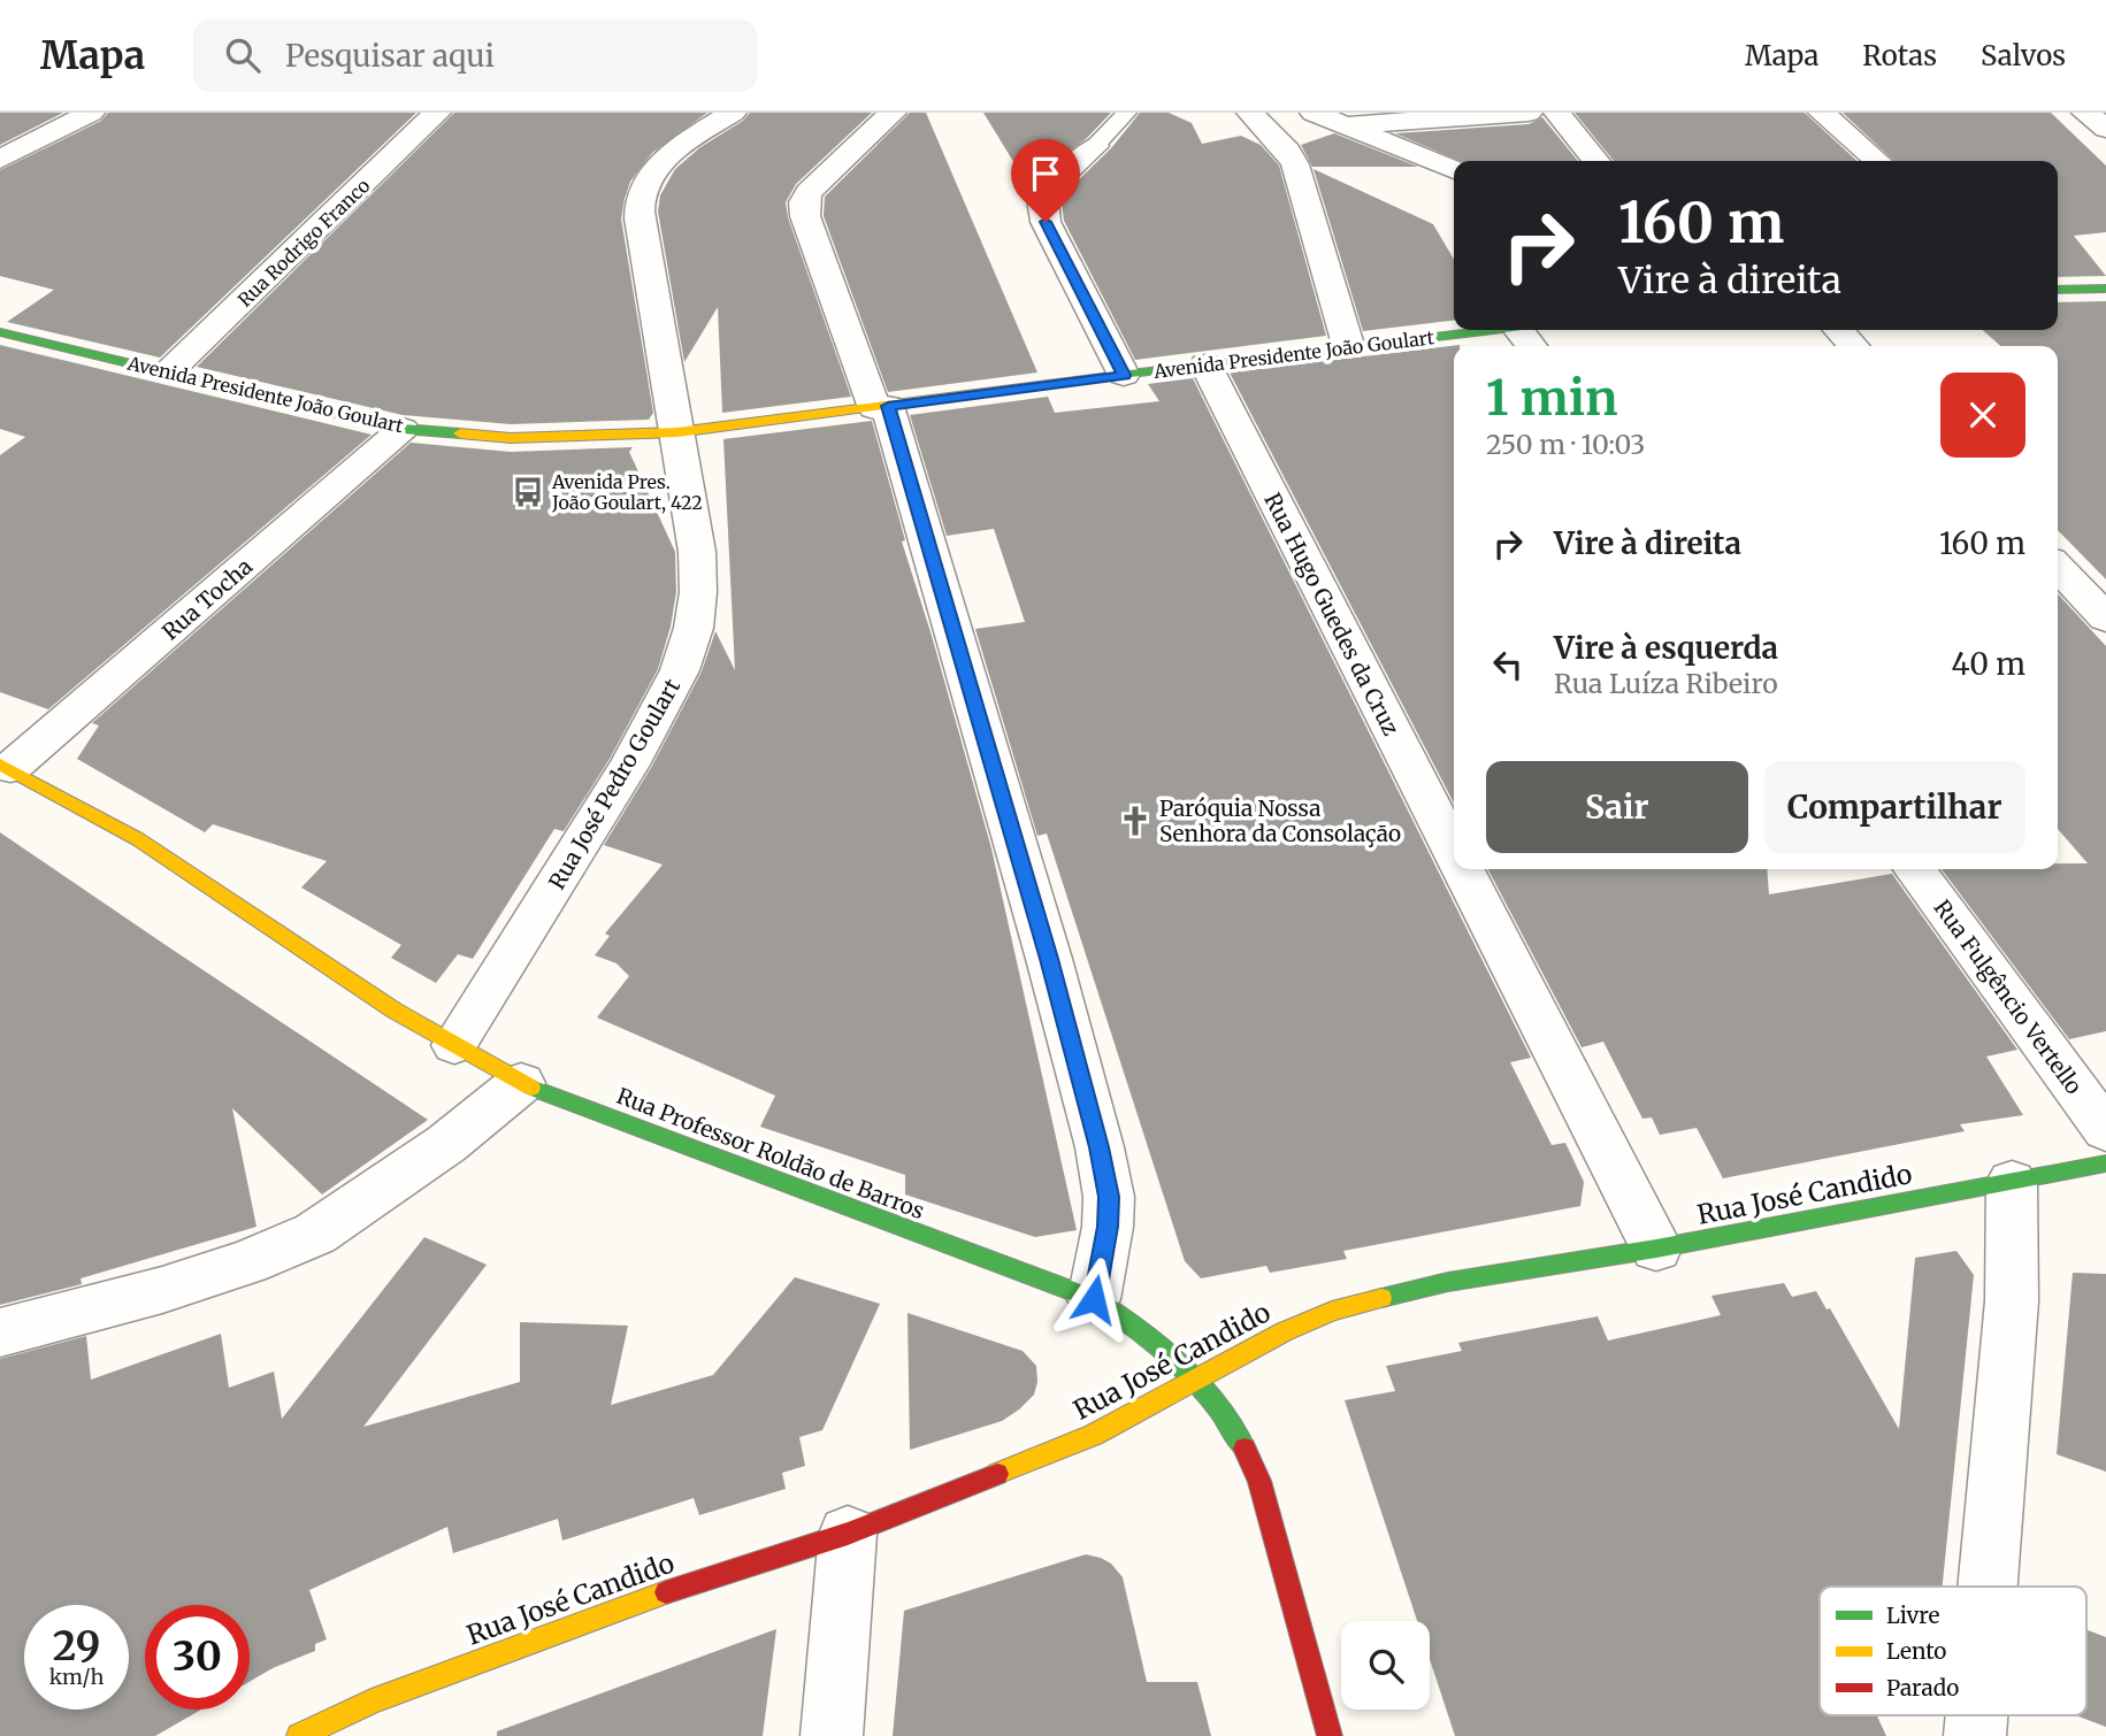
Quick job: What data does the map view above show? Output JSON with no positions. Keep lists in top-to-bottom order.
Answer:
{
  "streets": {
    "street": [
      "Rua Rodrigo Franco",
      "Avenida Presidente João Goulart",
      "Rua Tocha",
      "Rua Hugo Guedes da Cruz",
      "Rua José Pedro Goulart",
      "Rua Fulgêncio Vertello",
      "Rua Professor Roldão de Barros",
      "Rua José Candido"
    ]
  },
  "crossings": [
    ["Rua Rodrigo Franco", "Avenida Presidente João Goulart"],
    ["Avenida Presidente João Goulart", "Rua Tocha"],
    ["Avenida Presidente João Goulart", "Rua Hugo Guedes da Cruz"],
    ["Avenida Presidente João Goulart", "Rua José Pedro Goulart"],
    ["Rua Tocha", "Rua Professor Roldão de Barros"],
    ["Rua Hugo Guedes da Cruz", "Rua José Candido"],
    ["Rua José Pedro Goulart", "Rua Professor Roldão de Barros"],
    ["Rua Professor Roldão de Barros", "Rua José Candido"]
  ],
  "places": {
    "bus stop": ["Avenida Pres. João Goulart, 422"],
    "church": ["Paróquia Nossa Senhora da Consolação"]
  },
  "legend": ["Livre", "Lento", "Parado"],
  "page": {
    "header": "Mapa",
    "search": "Pesquisar aqui",
    "nav": ["Mapa", "Rotas", "Salvos"],
    "turn": ["160 m", "Vire à direita"],
    "heading": ["1 min", "250 m · 10:03"],
    "list": [
      {
        "name": "Vire à direita",
        "value": "160 m"
      },
      {
        "name": "Vire à esquerda",
        "note": "Rua Luíza Ribeiro",
        "value": "40 m"
      }
    ],
    "buttons": ["Sair", "Compartilhar"],
    "speed": "29 km/h",
    "limit": "30"
  }
}
